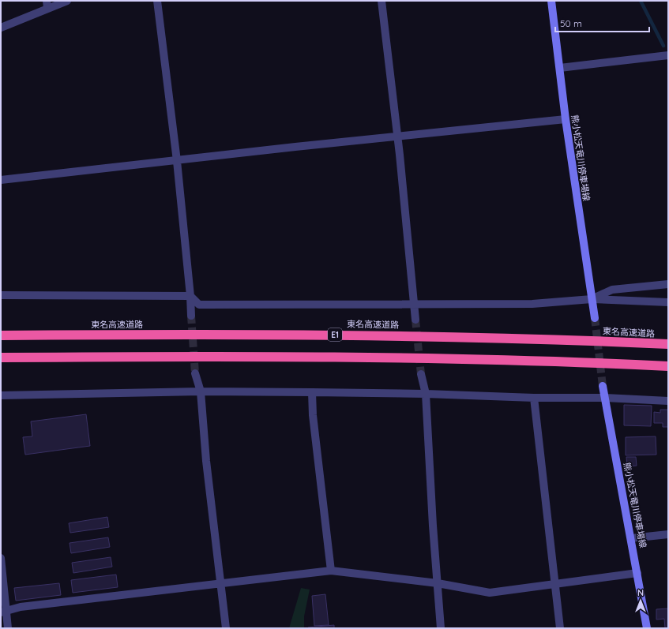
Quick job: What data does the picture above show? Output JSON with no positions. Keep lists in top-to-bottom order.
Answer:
{
  "streets": {
    "highway": ["東名高速道路", "E1"],
    "main road": ["熊小松天竜川停車場線"]
  },
  "scale_bar": "50 m",
  "north": "top"
}
